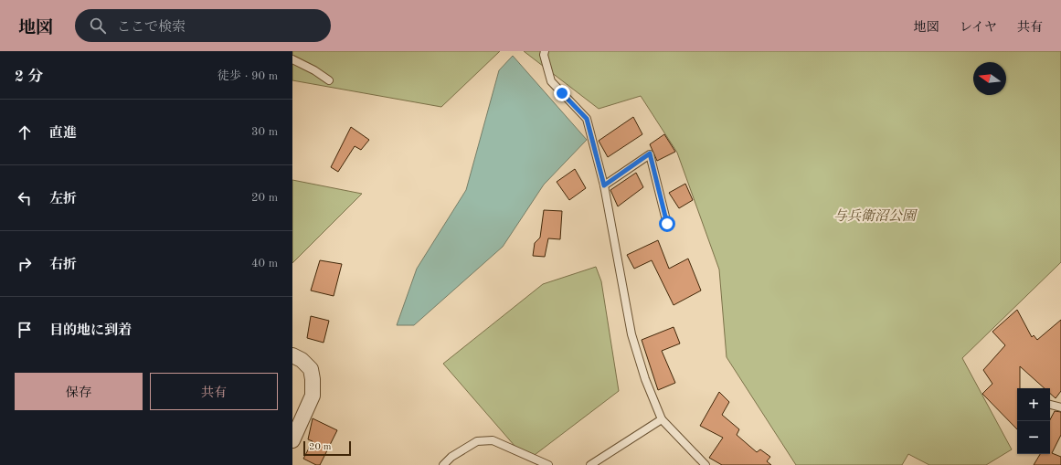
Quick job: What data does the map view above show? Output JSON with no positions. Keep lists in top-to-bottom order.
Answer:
{
  "parks": ["与兵衛沼公園"],
  "scale_bar": "20 m",
  "north": "left",
  "page": {
    "header": "地図",
    "search": "ここで検索",
    "nav": ["地図", "レイヤ", "共有"],
    "heading": ["2 分", "徒歩 · 90 m"],
    "list": [
      ["直進", "30 m"],
      ["左折", "20 m"],
      ["右折", "40 m"],
      "目的地に到着"
    ],
    "buttons": ["保存", "共有"],
    "map_buttons": ["+", "−"],
    "scale": "20 m"
  }
}
